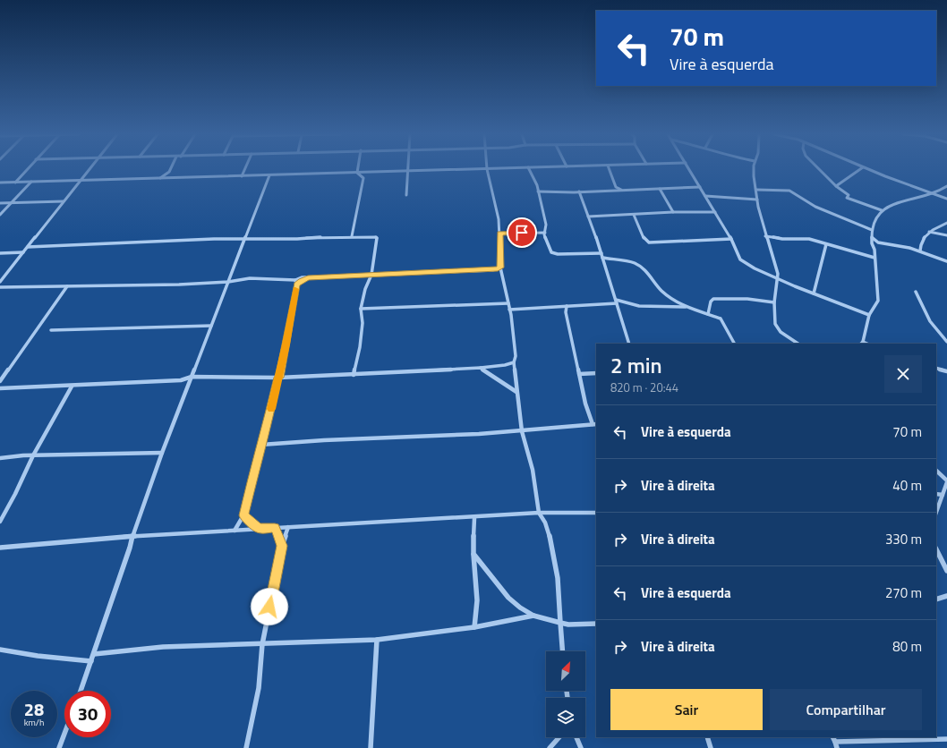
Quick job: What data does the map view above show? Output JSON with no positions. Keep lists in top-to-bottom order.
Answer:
{
  "north": "top right",
  "page": {
    "turn": ["70 m", "Vire à esquerda"],
    "heading": ["2 min", "820 m · 20:44"],
    "list": [
      {
        "name": "Vire à esquerda",
        "value": "70 m"
      },
      {
        "name": "Vire à direita",
        "value": "40 m"
      },
      {
        "name": "Vire à direita",
        "value": "330 m"
      },
      {
        "name": "Vire à esquerda",
        "value": "270 m"
      },
      {
        "name": "Vire à direita",
        "value": "80 m"
      }
    ],
    "buttons": ["Sair", "Compartilhar"],
    "speed": "28 km/h",
    "limit": "30"
  }
}
